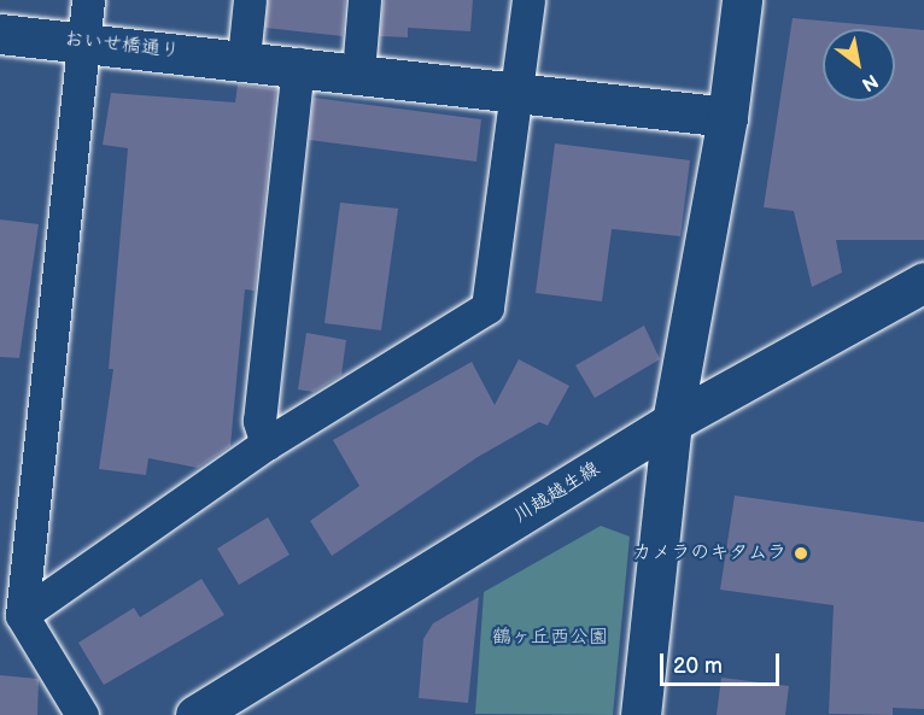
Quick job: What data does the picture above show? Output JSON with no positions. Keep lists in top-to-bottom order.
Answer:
{
  "streets": {
    "street": ["おいせ橋通り", "川越越生線"]
  },
  "parks": ["鶴ヶ丘西公園"],
  "places": ["カメラのキタムラ"],
  "scale_bar": "20 m",
  "north": "bottom right"
}
